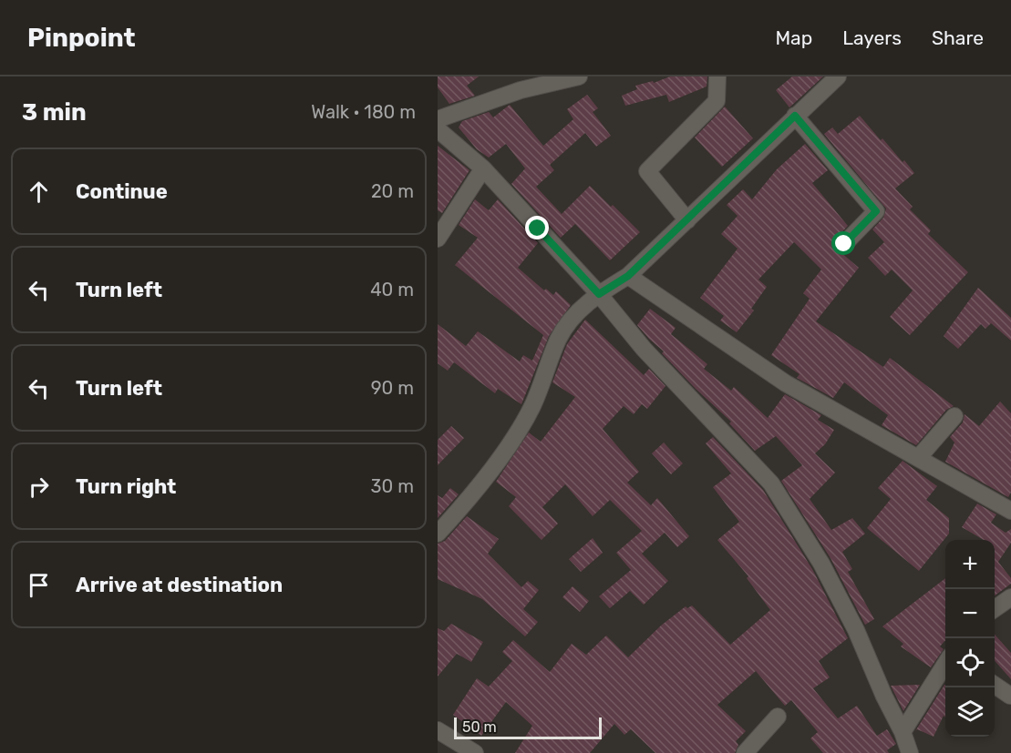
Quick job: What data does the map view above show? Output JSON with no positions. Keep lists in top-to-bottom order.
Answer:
{
  "scale_bar": "50 m",
  "page": {
    "header": "Pinpoint",
    "nav": ["Map", "Layers", "Share"],
    "heading": ["3 min", "Walk · 180 m"],
    "list": [
      ["Continue", "20 m"],
      ["Turn left", "40 m"],
      ["Turn left", "90 m"],
      ["Turn right", "30 m"],
      "Arrive at destination"
    ],
    "map_buttons": ["+", "−"],
    "scale": "50 m"
  }
}
